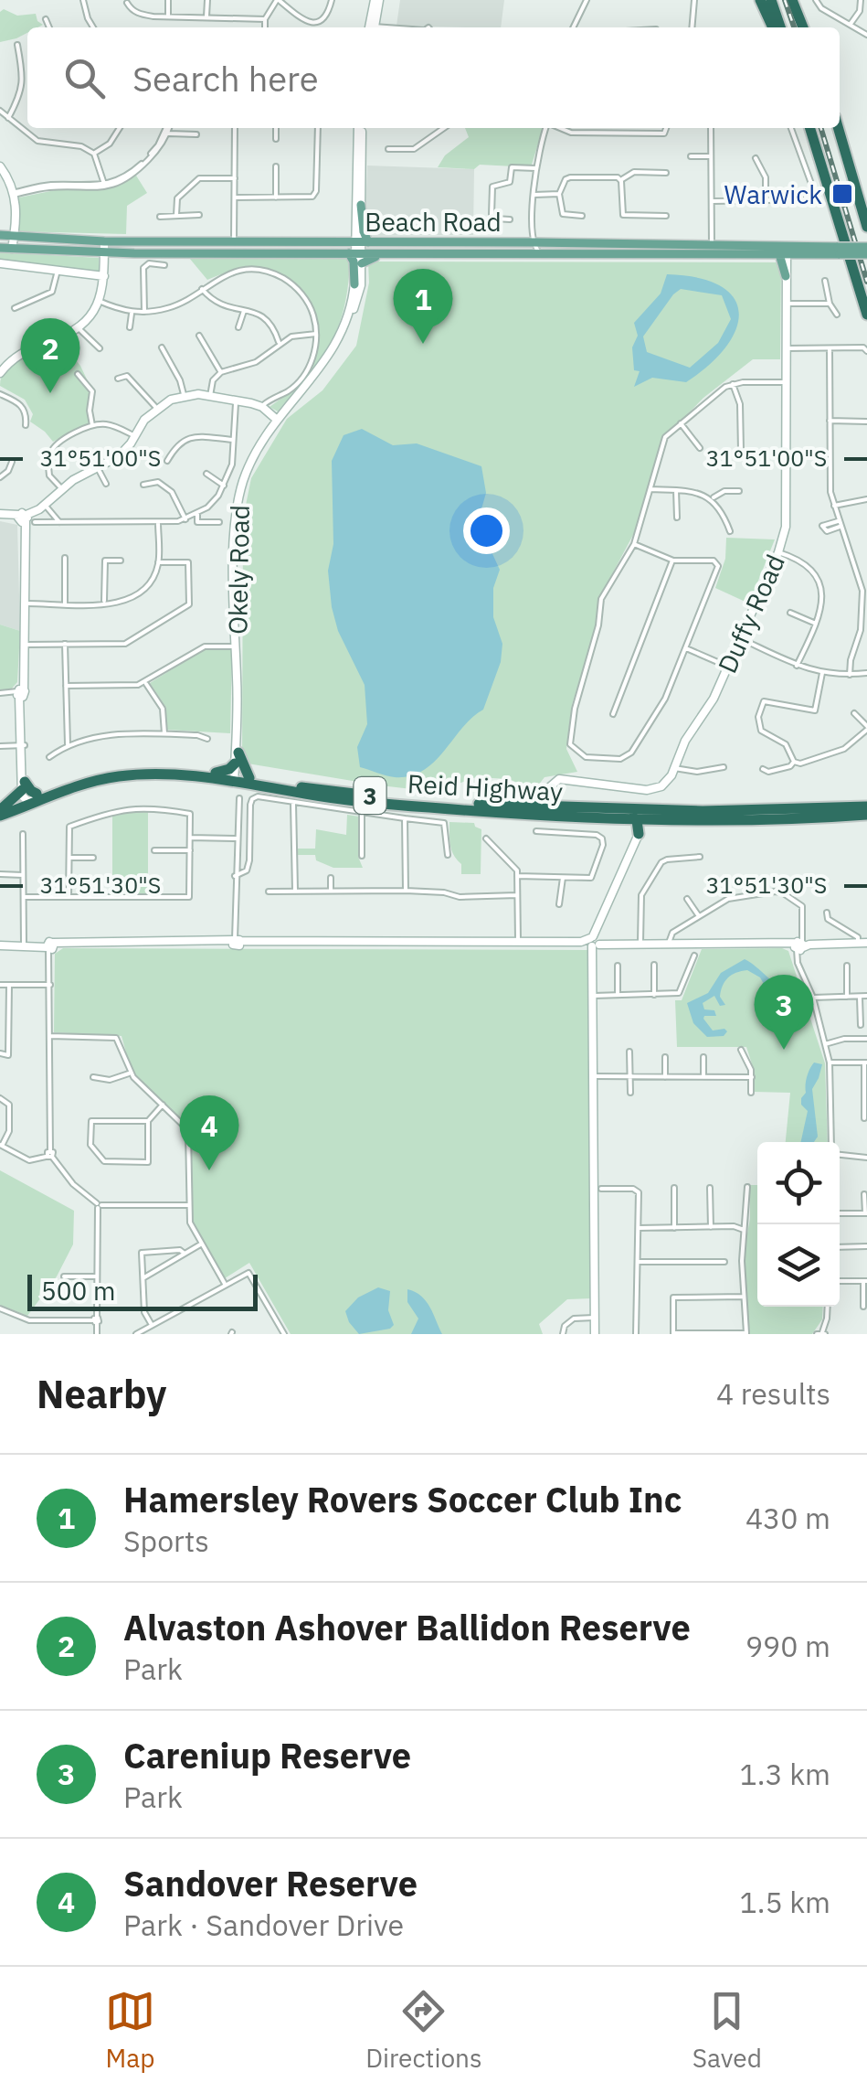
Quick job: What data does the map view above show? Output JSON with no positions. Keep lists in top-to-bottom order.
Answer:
{
  "streets": {
    "highway": ["Reid Highway", "3"],
    "main road": ["Beach Road", "Okely Road", "Duffy Road"]
  },
  "crossings": [
    ["Beach Road", "Okely Road"],
    ["Okely Road", "Reid Highway"]
  ],
  "places": {
    "transit": ["Warwick"]
  },
  "scale_bar": "500 m",
  "page": {
    "search": "Search here",
    "pins": [
      "1",
      "2",
      "3",
      "4"
    ],
    "scale": "500 m",
    "heading": ["Nearby", "4 results"],
    "list": [
      {
        "mark": "1",
        "name": "Hamersley Rovers Soccer Club Inc",
        "note": "Sports",
        "value": "430 m"
      },
      {
        "mark": "2",
        "name": "Alvaston Ashover Ballidon Reserve",
        "note": "Park",
        "value": "990 m"
      },
      {
        "mark": "3",
        "name": "Careniup Reserve",
        "note": "Park",
        "value": "1.3 km"
      },
      {
        "mark": "4",
        "name": "Sandover Reserve",
        "note": "Park · Sandover Drive",
        "value": "1.5 km"
      }
    ],
    "nav": ["Map", "Directions", "Saved"]
  },
  "coordinates": ["31°51'00\"S", "31°51'30\"S"]
}
